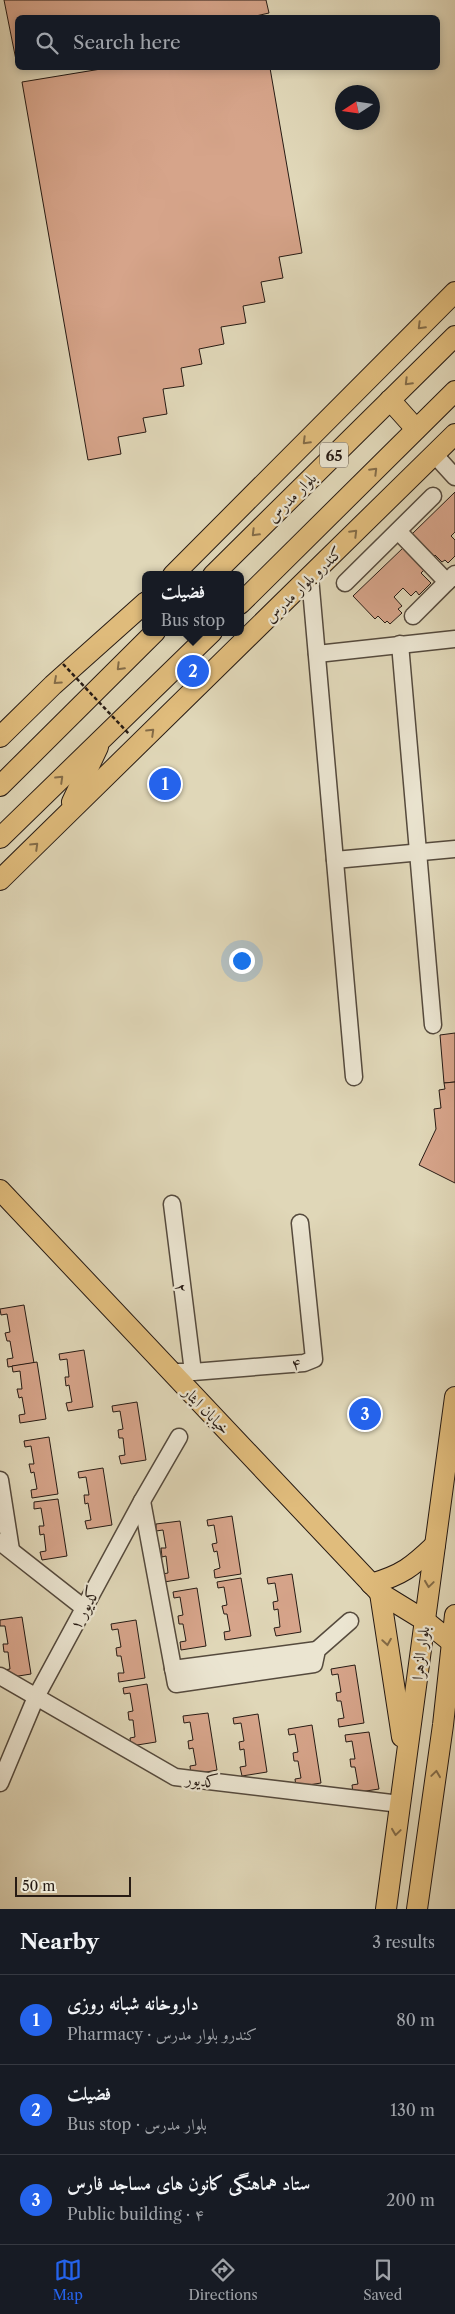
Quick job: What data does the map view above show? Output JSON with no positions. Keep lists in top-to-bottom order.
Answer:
{
  "streets": {
    "main road": [
      "65",
      "بلوار مدرس",
      "کندرو بلوار مدرس",
      "خیابان ایثار",
      "بلوار الزهرا"
    ],
    "street": [
      "۲",
      "۴",
      "کدیور ۱",
      "کدیور"
    ]
  },
  "crossings": [
    ["۲", "۴"],
    ["۴", "خیابان ایثار"],
    ["خیابان ایثار", "بلوار الزهرا"],
    ["کدیور ۱", "کدیور"],
    ["بلوار الزهرا", "کدیور"]
  ],
  "scale_bar": "50 m",
  "north": "left",
  "page": {
    "search": "Search here",
    "popup": ["فضیلت", "Bus stop"],
    "pins": ["2", "1", "3"],
    "scale": "50 m",
    "heading": ["Nearby", "3 results"],
    "list": [
      {
        "mark": "1",
        "name": "داروخانه شبانه روزی",
        "note": "Pharmacy · کندرو بلوار مدرس",
        "value": "80 m"
      },
      {
        "mark": "2",
        "name": "فضیلت",
        "note": "Bus stop · بلوار مدرس",
        "value": "130 m"
      },
      {
        "mark": "3",
        "name": "ستاد هماهنگی کانون های مساجد فارس",
        "note": "Public building · ۴",
        "value": "200 m"
      }
    ],
    "nav": ["Map", "Directions", "Saved"]
  }
}
